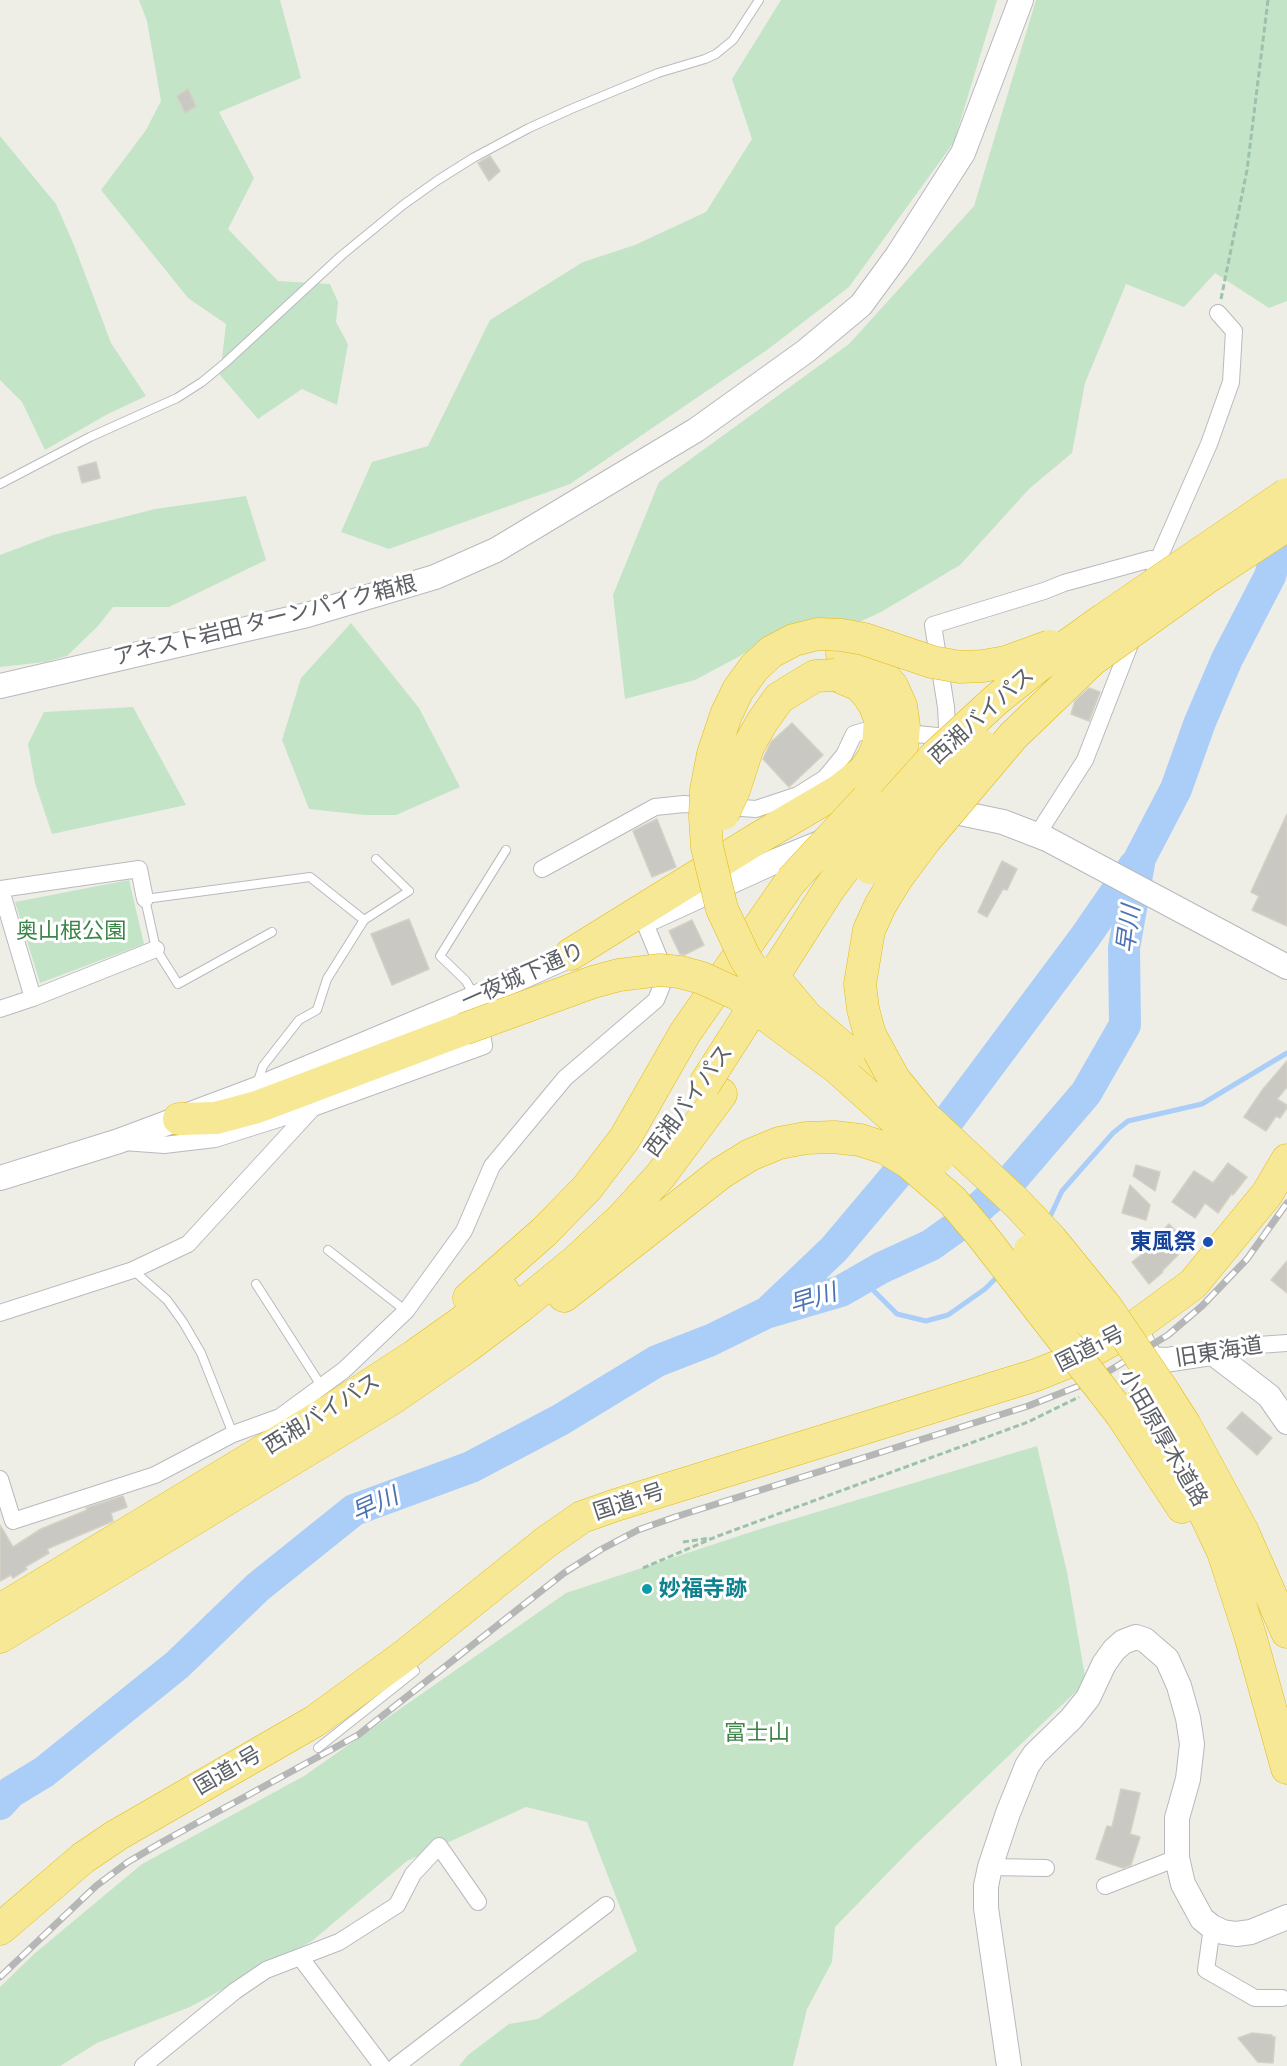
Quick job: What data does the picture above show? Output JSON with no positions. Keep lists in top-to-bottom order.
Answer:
{
  "streets": {
    "highway": ["西湘バイパス", "国道1号", "小田原厚木道路"],
    "street": ["アネスト岩田 ターンパイク箱根", "一夜城下通り", "旧東海道"]
  },
  "crossings": [
    ["国道1号", "旧東海道"]
  ],
  "water": ["早川"],
  "parks": ["奥山根公園", "富士山"],
  "places": ["東風祭", "妙福寺跡"]
}
